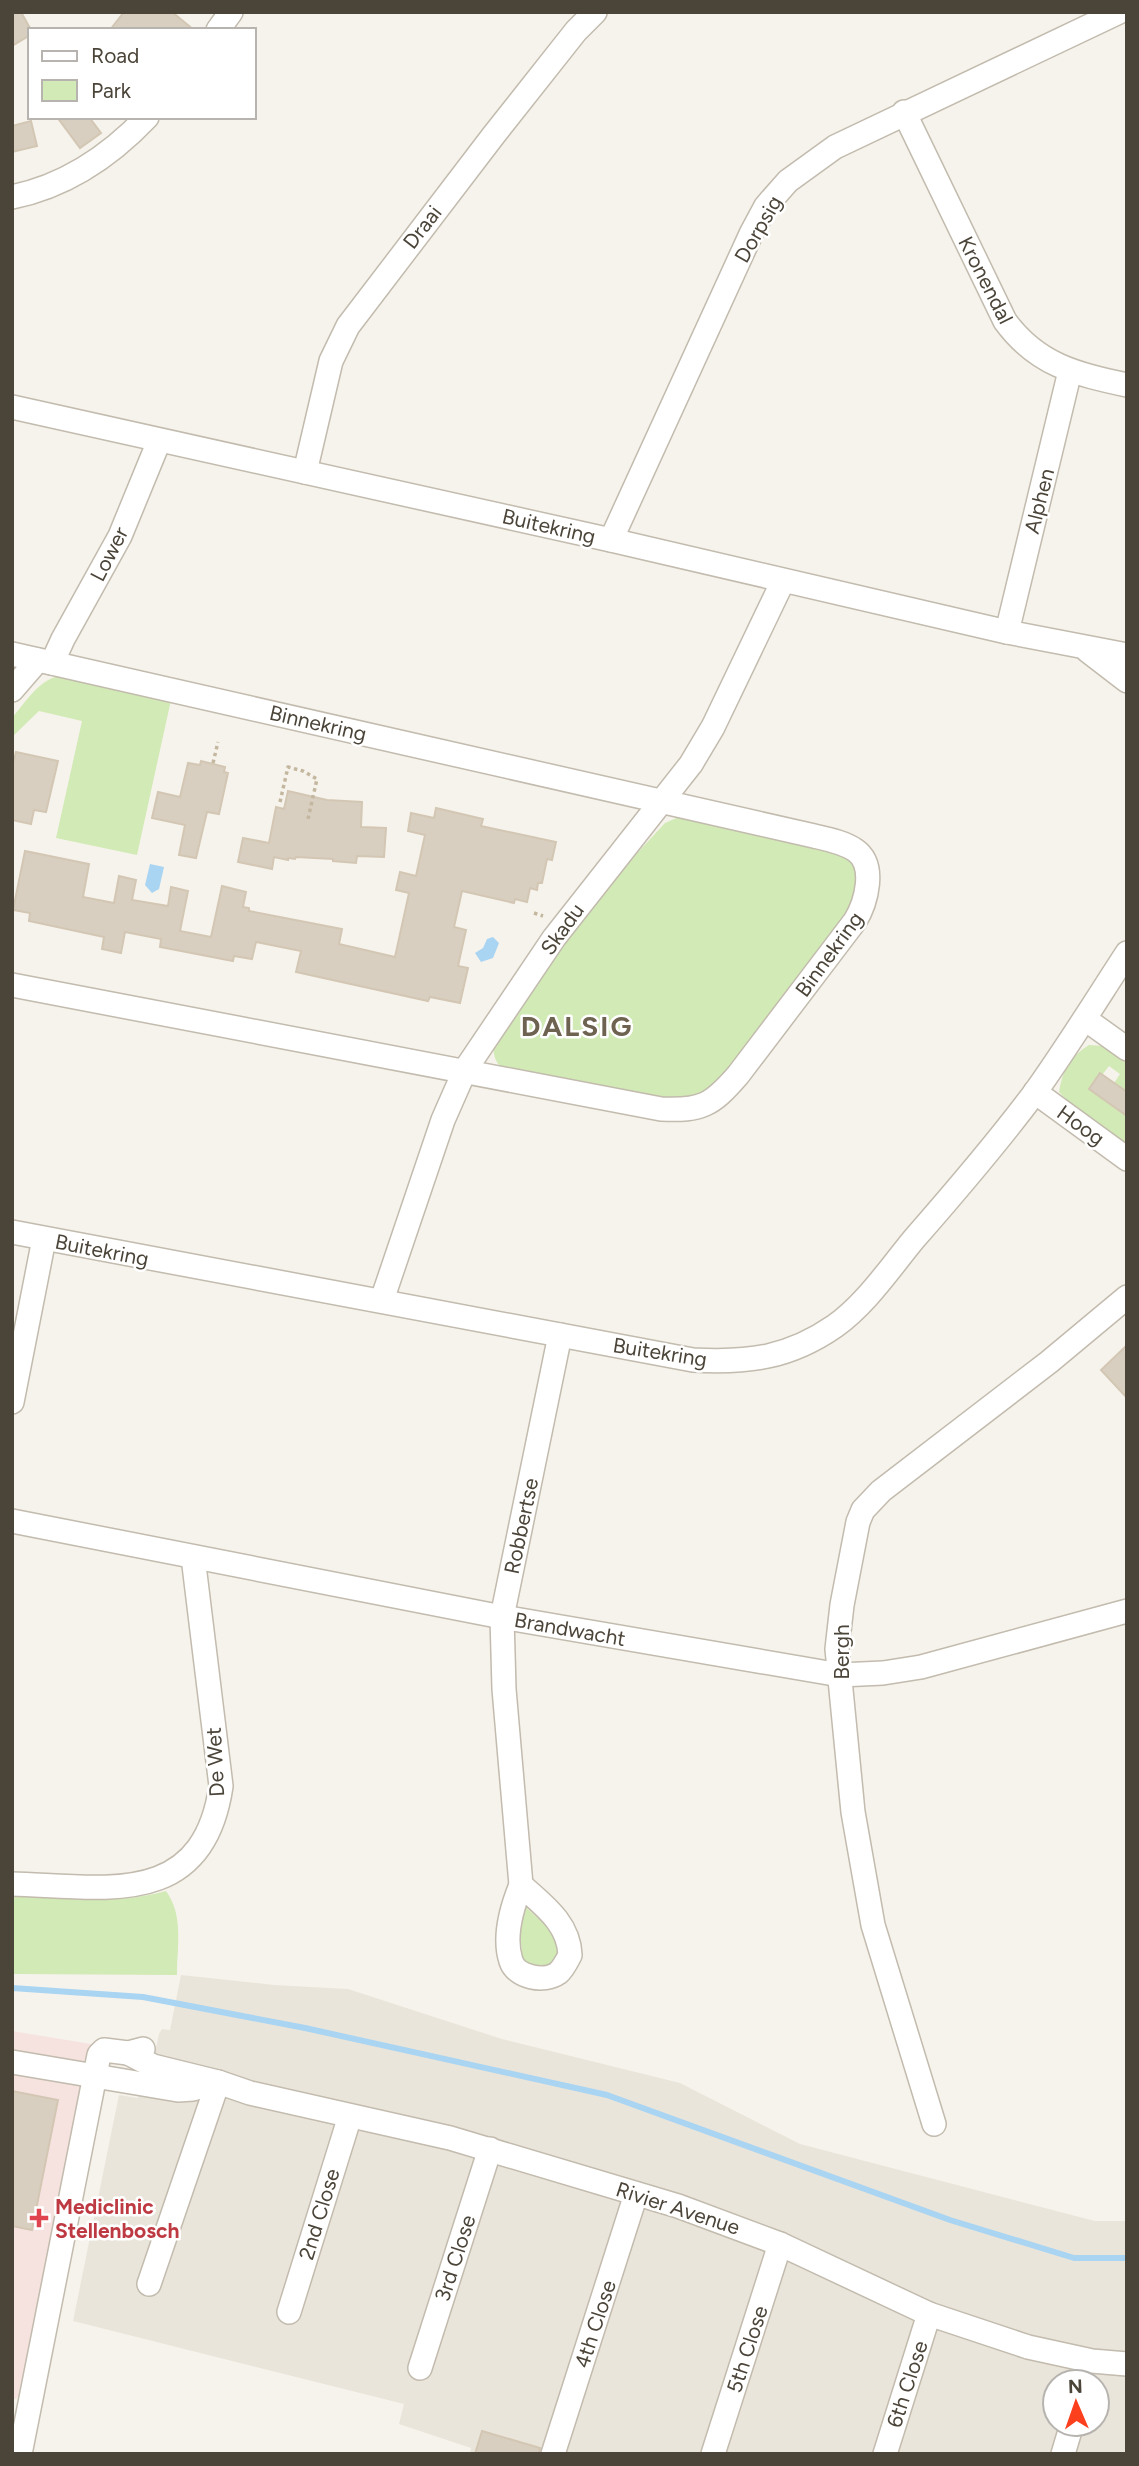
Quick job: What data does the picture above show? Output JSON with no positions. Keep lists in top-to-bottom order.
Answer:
{
  "streets": {
    "street": [
      "Draai",
      "Dorpsig",
      "Kronendal",
      "Alphen",
      "Buitekring",
      "Lower",
      "Binnekring",
      "Skadu",
      "Hoog",
      "Robbertse",
      "Brandwacht",
      "Bergh",
      "De Wet",
      "Rivier Avenue",
      "2nd Close",
      "3rd Close",
      "4th Close",
      "5th Close",
      "6th Close"
    ]
  },
  "crossings": [
    ["Draai", "Buitekring"],
    ["Dorpsig", "Kronendal"],
    ["Dorpsig", "Buitekring"],
    ["Kronendal", "Alphen"],
    ["Alphen", "Buitekring"],
    ["Buitekring", "Lower"],
    ["Buitekring", "Skadu"],
    ["Buitekring", "Hoog"],
    ["Buitekring", "Robbertse"],
    ["Lower", "Binnekring"],
    ["Binnekring", "Skadu"],
    ["Robbertse", "Brandwacht"],
    ["Brandwacht", "Bergh"],
    ["Brandwacht", "De Wet"],
    ["Rivier Avenue", "2nd Close"],
    ["Rivier Avenue", "3rd Close"],
    ["Rivier Avenue", "4th Close"],
    ["Rivier Avenue", "5th Close"],
    ["Rivier Avenue", "6th Close"]
  ],
  "districts": ["DALSIG"],
  "places": {
    "health": ["Mediclinic Stellenbosch"]
  },
  "legend": ["Road", "Park"],
  "north": "top"
}
